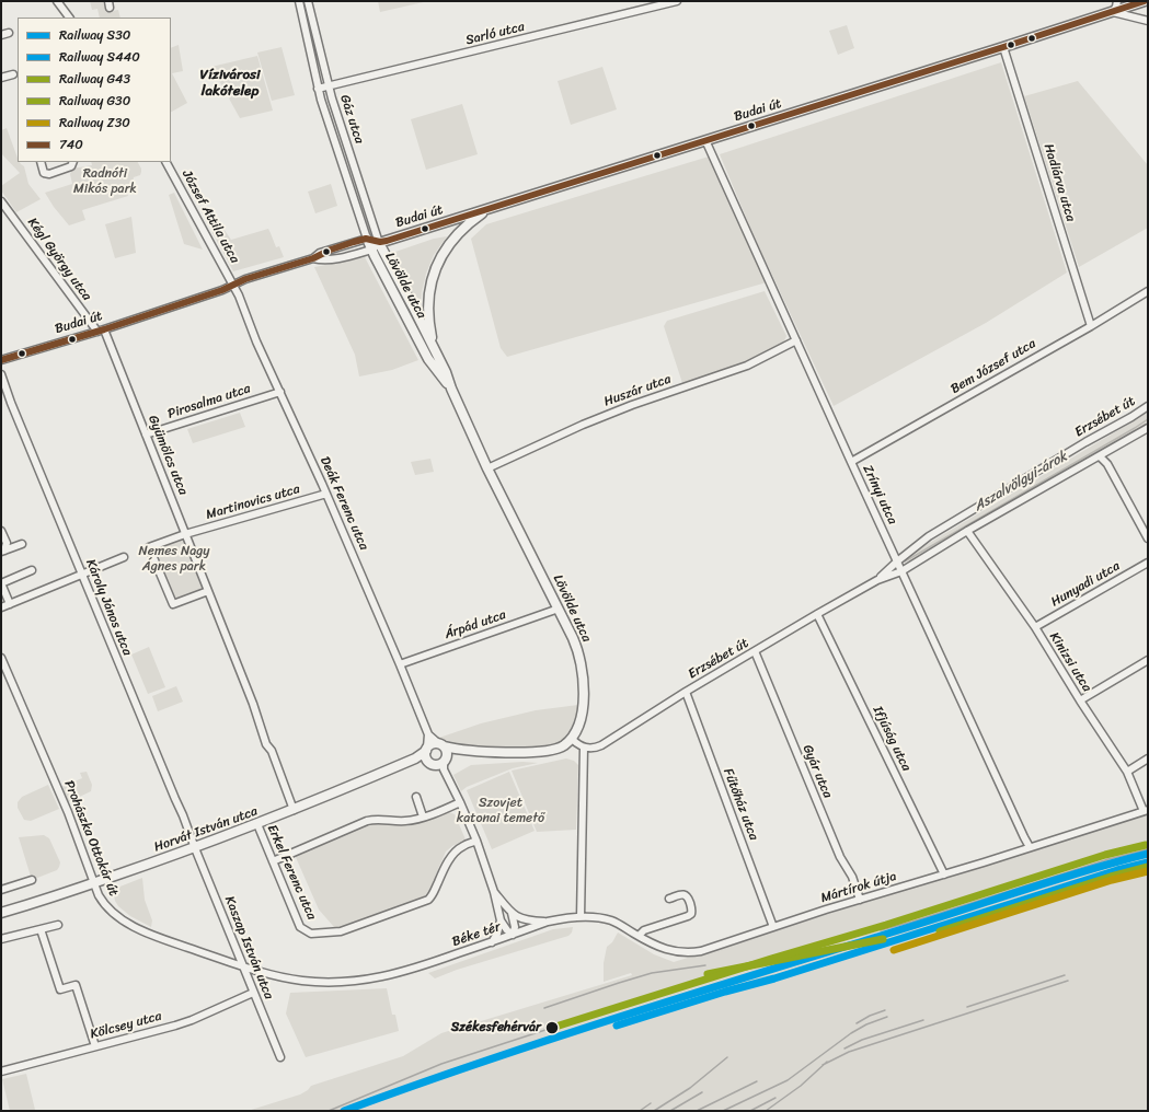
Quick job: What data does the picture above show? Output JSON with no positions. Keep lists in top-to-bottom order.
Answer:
{
  "streets": {
    "main road": ["Budai út", "Lövölde utca", "Horvát István utca"],
    "street": [
      "Sarló utca",
      "Gáz utca",
      "Hadiárva utca",
      "József Attila utca",
      "Kégl György utca",
      "Bem József utca",
      "Huszár utca",
      "Pirosalma utca",
      "Erzsébet út",
      "Gyümölcs utca",
      "Zrínyi utca",
      "Martinovics utca",
      "Deák Ferenc utca",
      "Hunyadi utca",
      "Károly János utca",
      "Árpád utca",
      "Kinizsi utca",
      "Ifjúság utca",
      "Gyár utca",
      "Fűtőház utca",
      "Prohászka Ottokár út",
      "Erkel Ferenc utca",
      "Mártírok útja",
      "Béke tér",
      "Kaszap István utca",
      "Kölcsey utca"
    ]
  },
  "crossings": [
    ["Sarló utca", "Gáz utca"],
    ["Budai út", "Gáz utca"],
    ["Budai út", "Hadiárva utca"],
    ["Budai út", "József Attila utca"],
    ["Budai út", "Kégl György utca"],
    ["Budai út", "Lövölde utca"],
    ["Budai út", "Gyümölcs utca"],
    ["Budai út", "Zrínyi utca"],
    ["Budai út", "Deák Ferenc utca"],
    ["Gáz utca", "Lövölde utca"],
    ["Hadiárva utca", "Bem József utca"],
    ["József Attila utca", "Deák Ferenc utca"],
    ["Kégl György utca", "Gyümölcs utca"],
    ["Lövölde utca", "Huszár utca"],
    ["Lövölde utca", "Árpád utca"],
    ["Bem József utca", "Zrínyi utca"],
    ["Huszár utca", "Zrínyi utca"],
    ["Pirosalma utca", "Gyümölcs utca"],
    ["Pirosalma utca", "Deák Ferenc utca"],
    ["Erzsébet út", "Zrínyi utca"],
    ["Erzsébet út", "Kinizsi utca"],
    ["Erzsébet út", "Ifjúság utca"],
    ["Erzsébet út", "Gyár utca"],
    ["Erzsébet út", "Fűtőház utca"],
    ["Gyümölcs utca", "Martinovics utca"],
    ["Gyümölcs utca", "Horvát István utca"],
    ["Zrínyi utca", "Mártírok útja"],
    ["Martinovics utca", "Deák Ferenc utca"],
    ["Deák Ferenc utca", "Árpád utca"],
    ["Deák Ferenc utca", "Horvát István utca"],
    ["Hunyadi utca", "Kinizsi utca"],
    ["Károly János utca", "Horvát István utca"],
    ["Károly János utca", "Kaszap István utca"],
    ["Kinizsi utca", "Mártírok útja"],
    ["Ifjúság utca", "Mártírok útja"],
    ["Gyár utca", "Mártírok útja"],
    ["Fűtőház utca", "Mártírok útja"],
    ["Horvát István utca", "Prohászka Ottokár út"],
    ["Horvát István utca", "Erkel Ferenc utca"],
    ["Horvát István utca", "Kaszap István utca"],
    ["Prohászka Ottokár út", "Béke tér"],
    ["Prohászka Ottokár út", "Kaszap István utca"],
    ["Mártírok útja", "Béke tér"],
    ["Kaszap István utca", "Kölcsey utca"]
  ],
  "districts": ["Vízivárosi lakótelep"],
  "water": ["Aszalvölgyi-árok"],
  "parks": ["Radnóti Mikós park", "Nemes Nagy Ágnes park", "Szovjet katonai temető"],
  "places": ["Székesfehérvár"],
  "lines": [
    "transit line 740",
    "rail line G30",
    "rail line S30",
    "rail line S440",
    "rail line G43",
    "rail line Z30"
  ],
  "legend": [
    "Railway S30",
    "Railway S440",
    "Railway G43",
    "Railway G30",
    "Railway Z30",
    "740"
  ]
}
